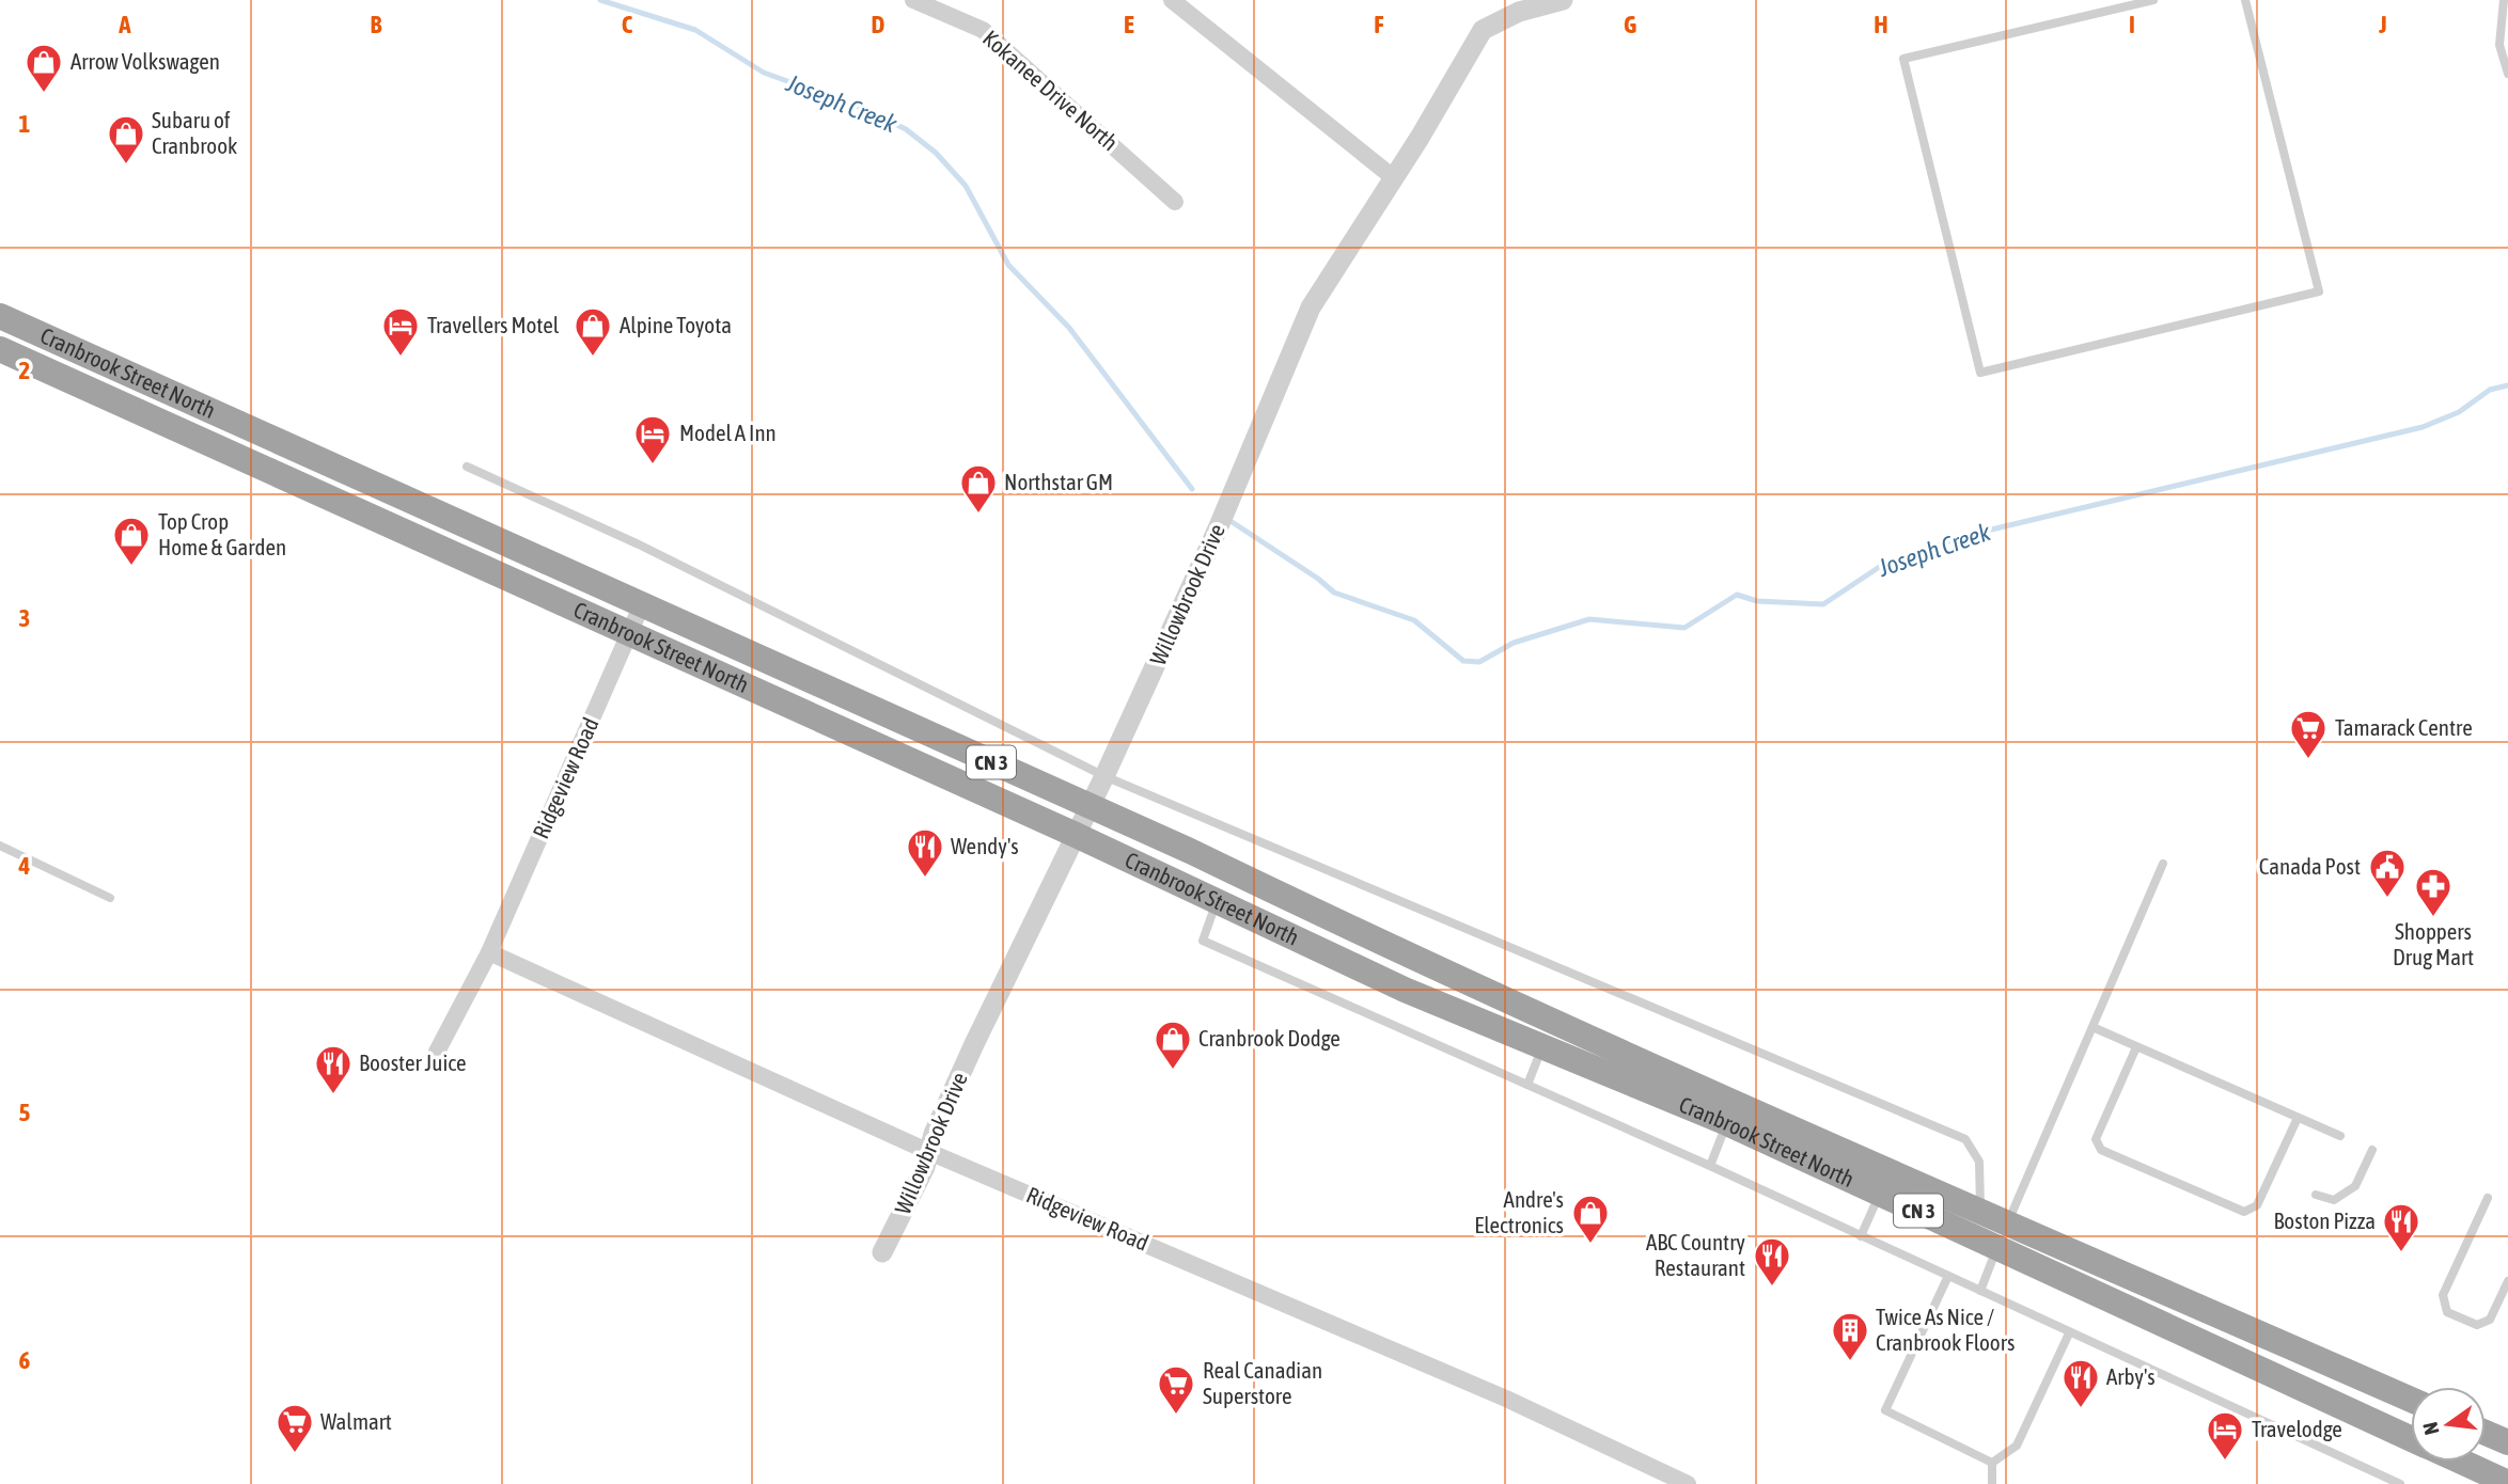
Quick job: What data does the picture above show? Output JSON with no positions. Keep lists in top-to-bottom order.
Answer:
{
  "streets": {
    "highway": ["Cranbrook Street North", "CN 3"],
    "street": ["Kokanee Drive North", "Willowbrook Drive", "Ridgeview Road"]
  },
  "crossings": [
    ["Cranbrook Street North", "Willowbrook Drive"],
    ["Cranbrook Street North", "Ridgeview Road"],
    ["Willowbrook Drive", "Ridgeview Road"]
  ],
  "water": ["Joseph Creek"],
  "places": {
    "shop": [
      "Arrow Volkswagen",
      "Subaru of Cranbrook",
      "Alpine Toyota",
      "Northstar GM",
      "Top Crop Home & Garden",
      "Cranbrook Dodge",
      "Andre's Electronics"
    ],
    "hotel": ["Travellers Motel", "Model A Inn", "Travelodge"],
    "supermarket": ["Tamarack Centre", "Real Canadian Superstore", "Walmart"],
    "restaurant": [
      "Wendy's",
      "Booster Juice",
      "Boston Pizza",
      "ABC Country Restaurant",
      "Arby's"
    ],
    "public building": ["Canada Post"],
    "pharmacy": ["Shoppers Drug Mart"],
    "building": ["Twice As Nice / Cranbrook Floors"]
  },
  "north": "left",
  "grid": {
    "columns": [
      "A",
      "B",
      "C",
      "D",
      "E",
      "F",
      "G",
      "H",
      "I",
      "J"
    ],
    "rows": [
      "1",
      "2",
      "3",
      "4",
      "5",
      "6"
    ]
  }
}
